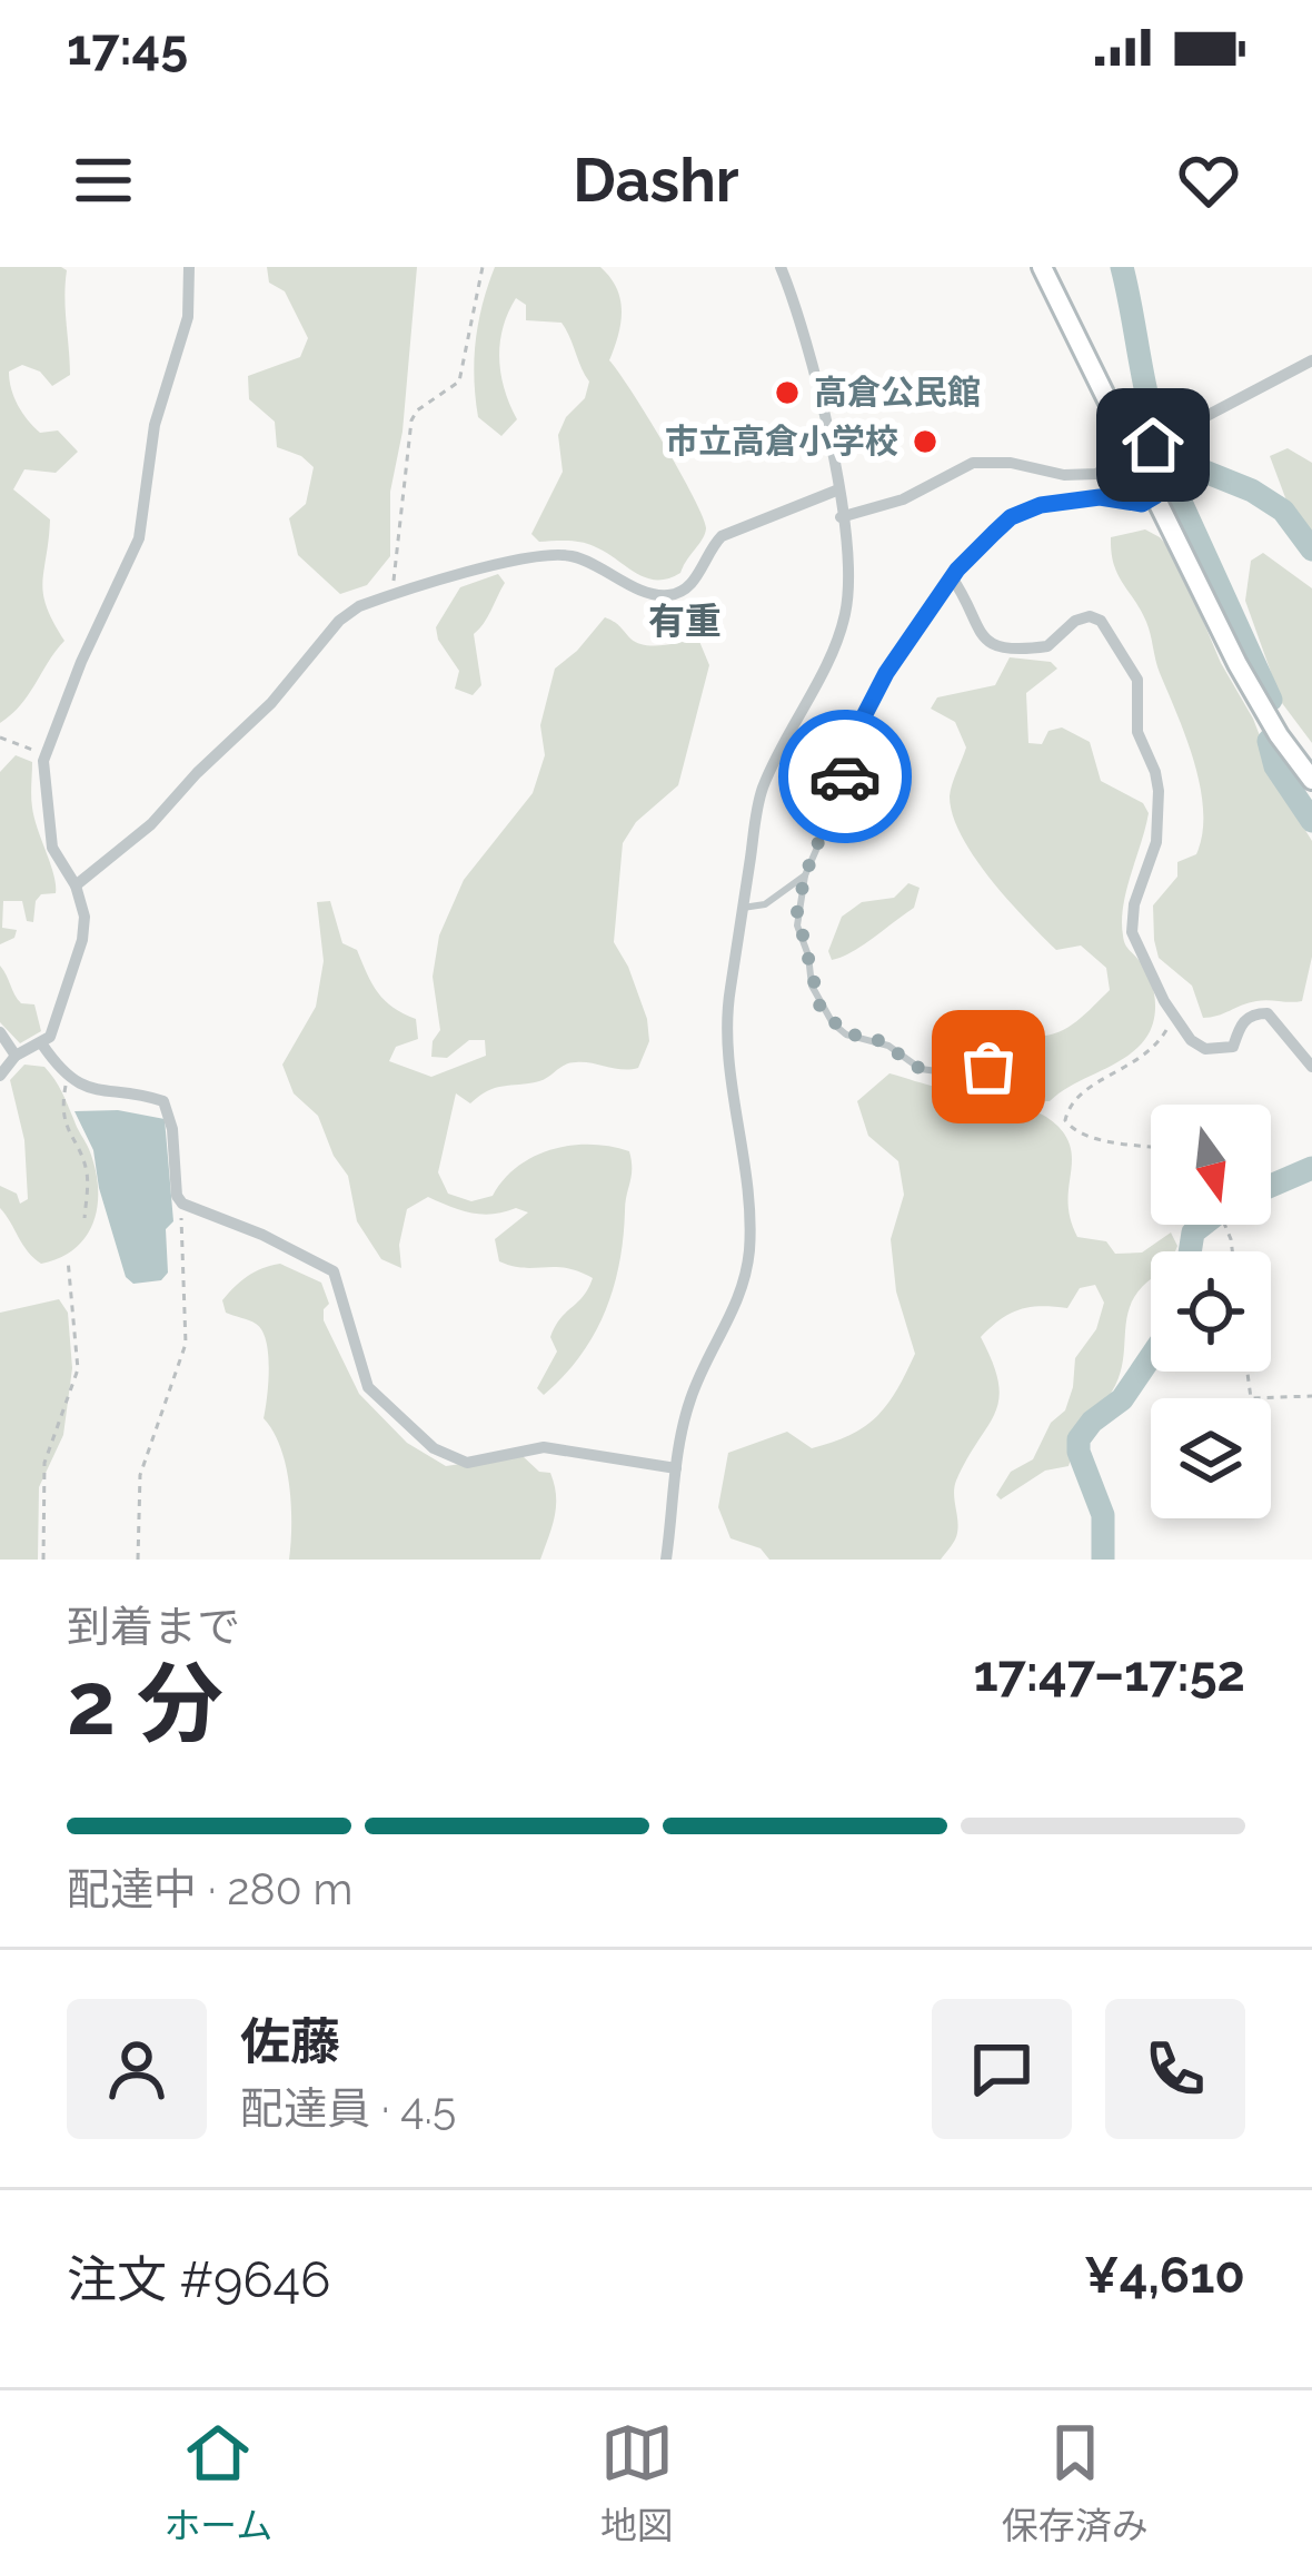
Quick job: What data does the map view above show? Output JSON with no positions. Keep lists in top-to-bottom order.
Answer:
{
  "districts": ["有重"],
  "places": ["高倉公民館", "市立高倉小学校"],
  "north": "bottom",
  "page": {
    "status": "17:45",
    "header": "Dashr",
    "heading": ["2 分", "到着まで", "17:47–17:52"],
    "panel": [
      "佐藤",
      "配達員 · 4.5",
      "注文 #9646",
      "¥4,610"
    ],
    "bar": "配達中 · 280 m",
    "tabs": ["ホーム", "地図", "保存済み"]
  }
}
